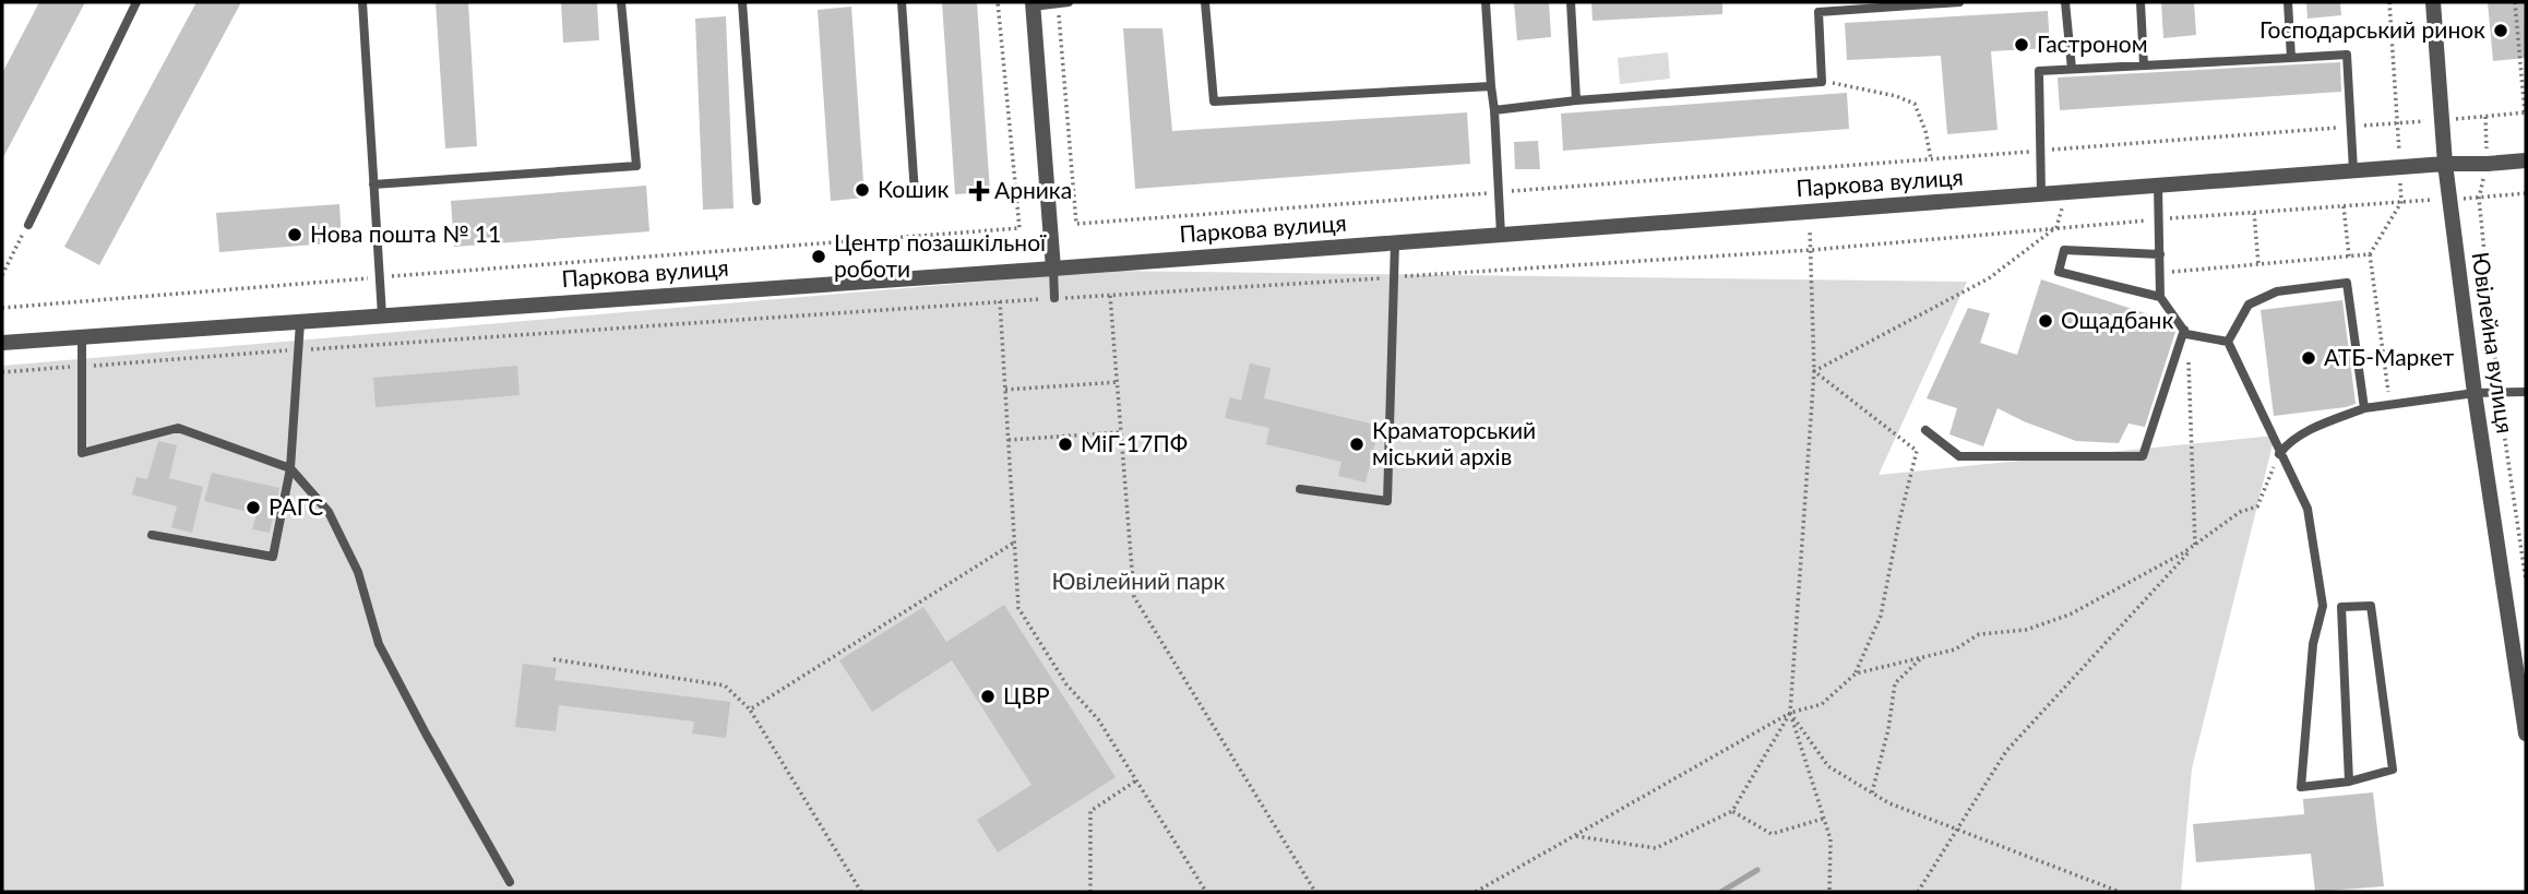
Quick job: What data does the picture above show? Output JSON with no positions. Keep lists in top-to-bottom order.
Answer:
{
  "streets": {
    "street": ["Паркова вулиця", "Ювілейна вулиця"]
  },
  "crossings": [
    ["Паркова вулиця", "Ювілейна вулиця"]
  ],
  "parks": ["Ювілейний парк"],
  "places": {
    "other": [
      "Господарський ринок",
      "Гастроном",
      "Кошик",
      "Нова пошта № 11",
      "Центр позашкільної роботи",
      "Ощадбанк",
      "АТБ-Маркет",
      "МіГ-17ПФ",
      "Краматорський міський архів",
      "РАГС",
      "ЦВР"
    ],
    "health": ["Арника"]
  }
}
